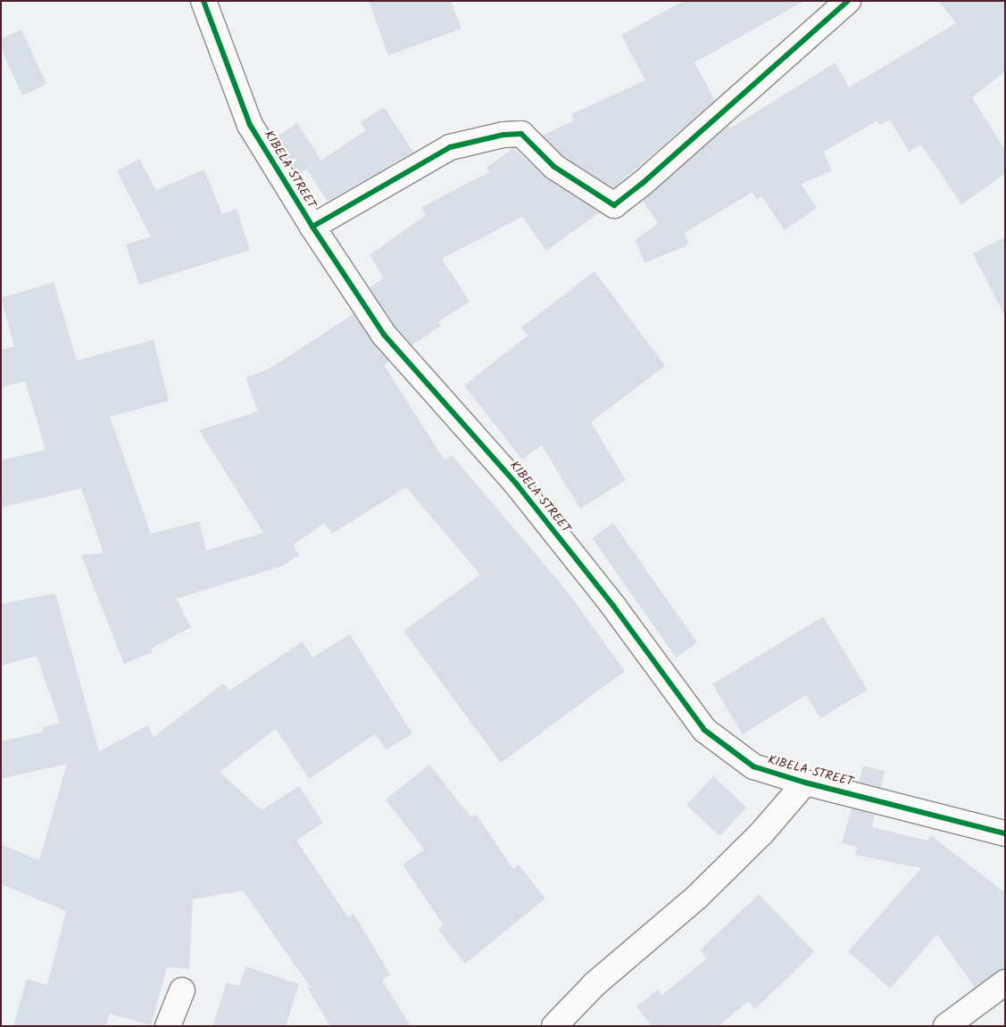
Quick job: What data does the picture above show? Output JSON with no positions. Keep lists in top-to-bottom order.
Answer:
{
  "streets": {
    "street": ["KIBELA STREET"]
  }
}
